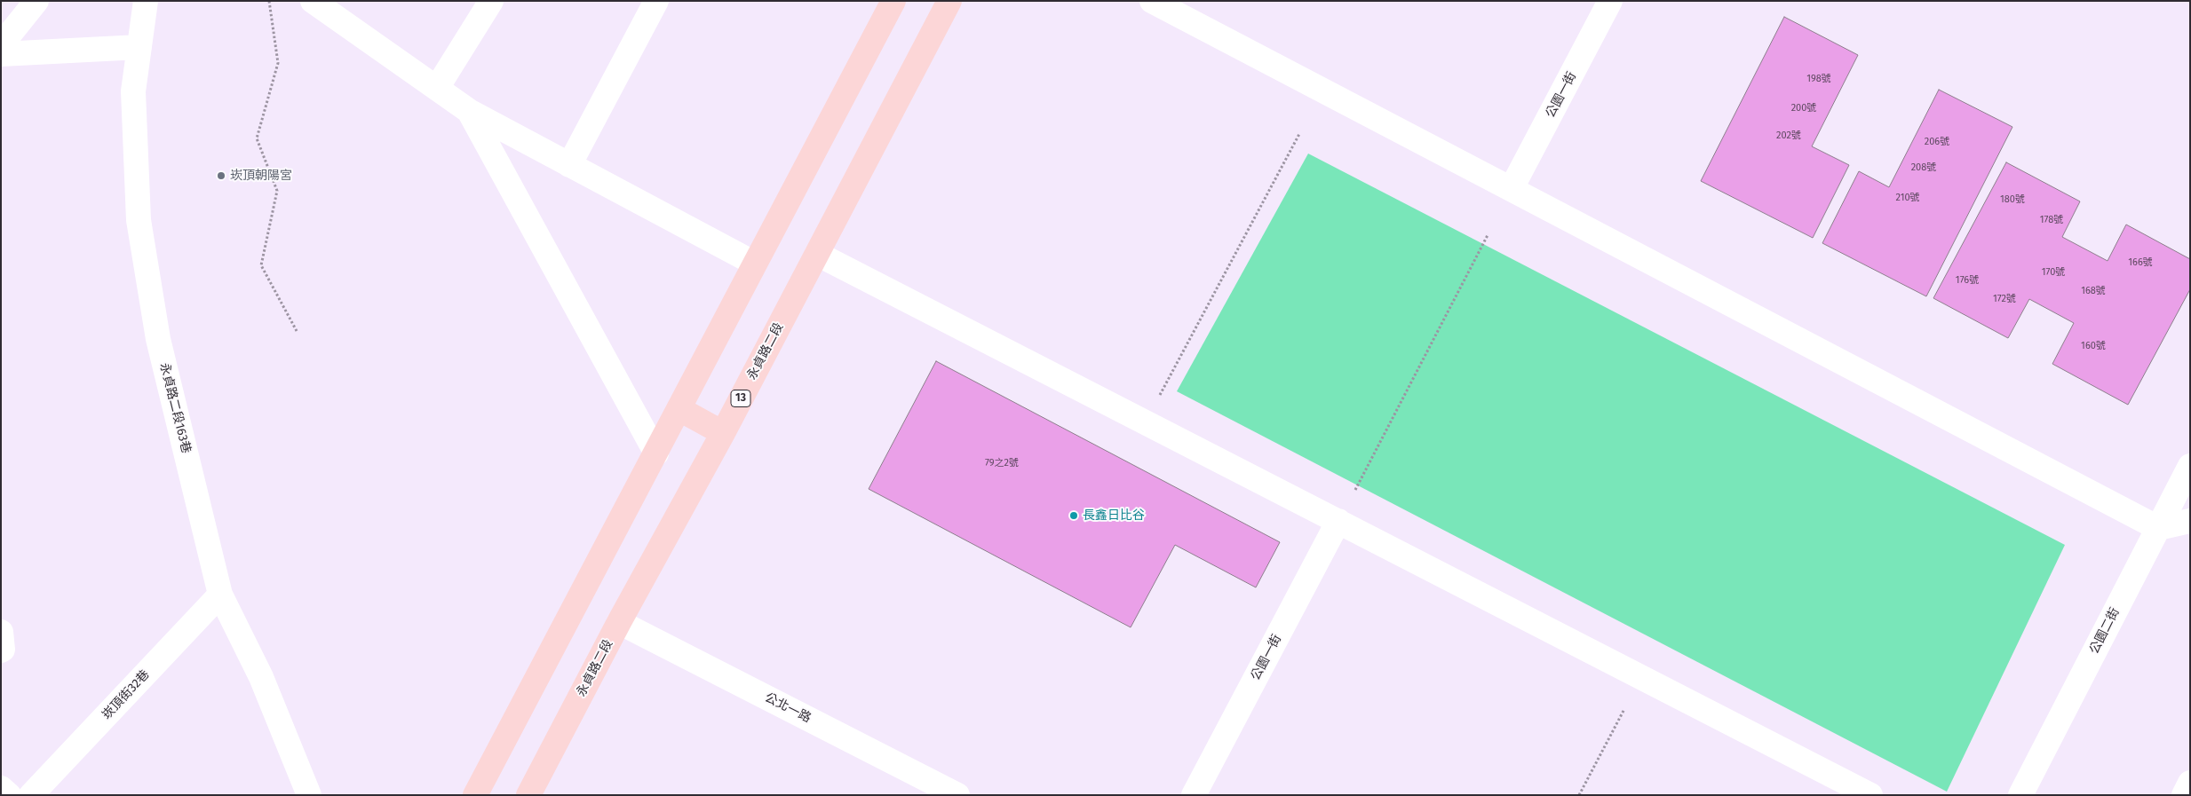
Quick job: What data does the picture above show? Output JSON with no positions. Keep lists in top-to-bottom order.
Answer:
{
  "streets": {
    "main road": ["永貞路二段", "13"],
    "street": [
      "公園一街",
      "永貞路二段163巷",
      "公園二街",
      "崁頂街32巷",
      "公北一路"
    ]
  },
  "crossings": [
    ["永貞路二段", "公北一路"],
    ["永貞路二段163巷", "崁頂街32巷"]
  ],
  "places": ["崁頂朝陽宮", "長鑫日比谷"],
  "house_numbers": [
    "198號",
    "200號",
    "202號",
    "206號",
    "208號",
    "210號",
    "180號",
    "178號",
    "166號",
    "170號",
    "176號",
    "168號",
    "172號",
    "160號",
    "79之2號"
  ]
}
